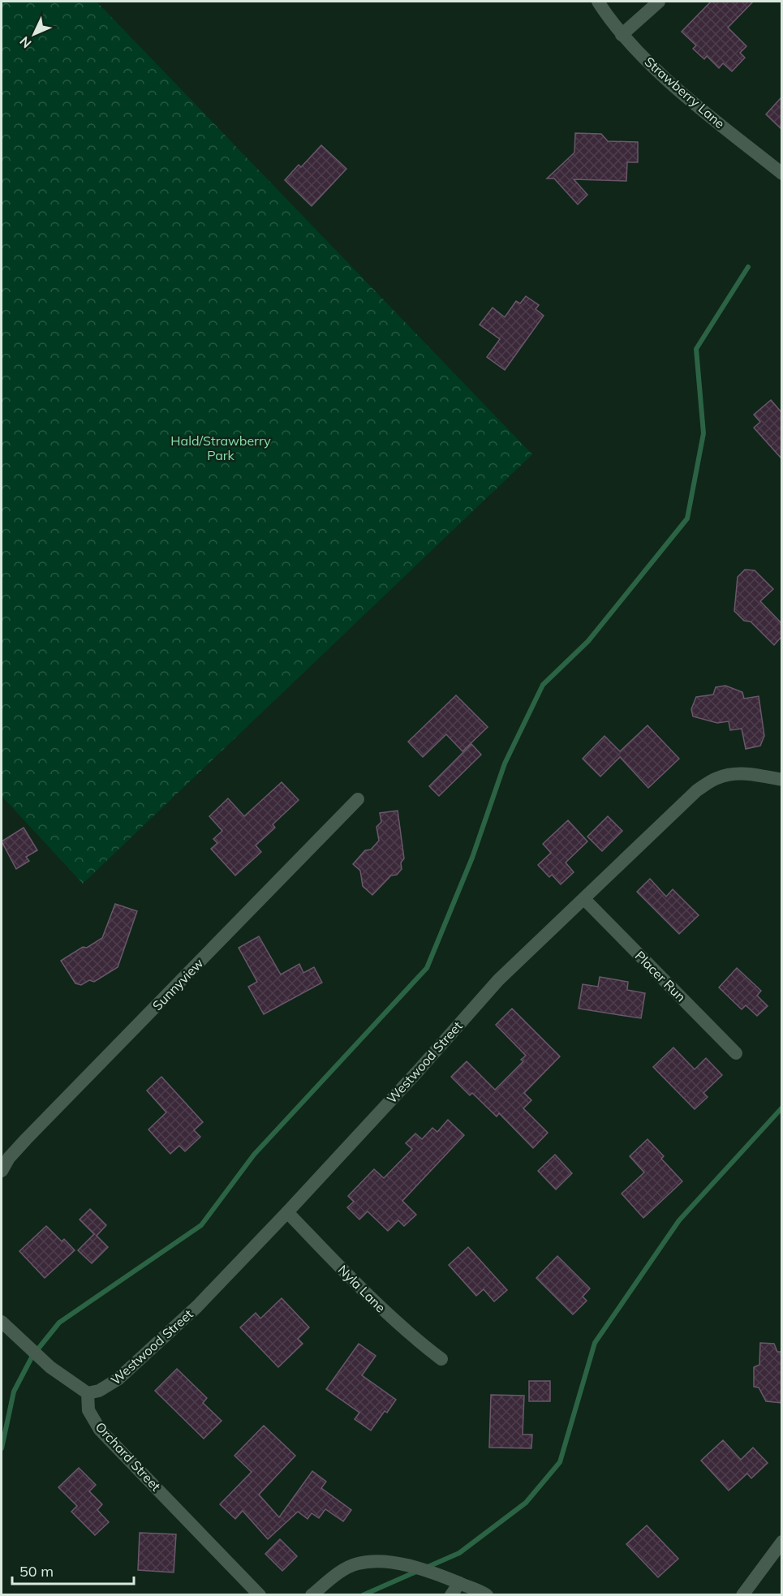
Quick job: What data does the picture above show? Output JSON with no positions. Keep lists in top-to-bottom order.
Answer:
{
  "streets": {
    "street": [
      "Strawberry Lane",
      "Placer Run",
      "Sunnyview",
      "Westwood Street",
      "Nyla Lane",
      "Orchard Street"
    ]
  },
  "crossings": [
    ["Placer Run", "Westwood Street"],
    ["Westwood Street", "Nyla Lane"],
    ["Westwood Street", "Orchard Street"]
  ],
  "parks": ["Hald/Strawberry Park"],
  "scale_bar": "50 m",
  "north": "bottom left"
}
